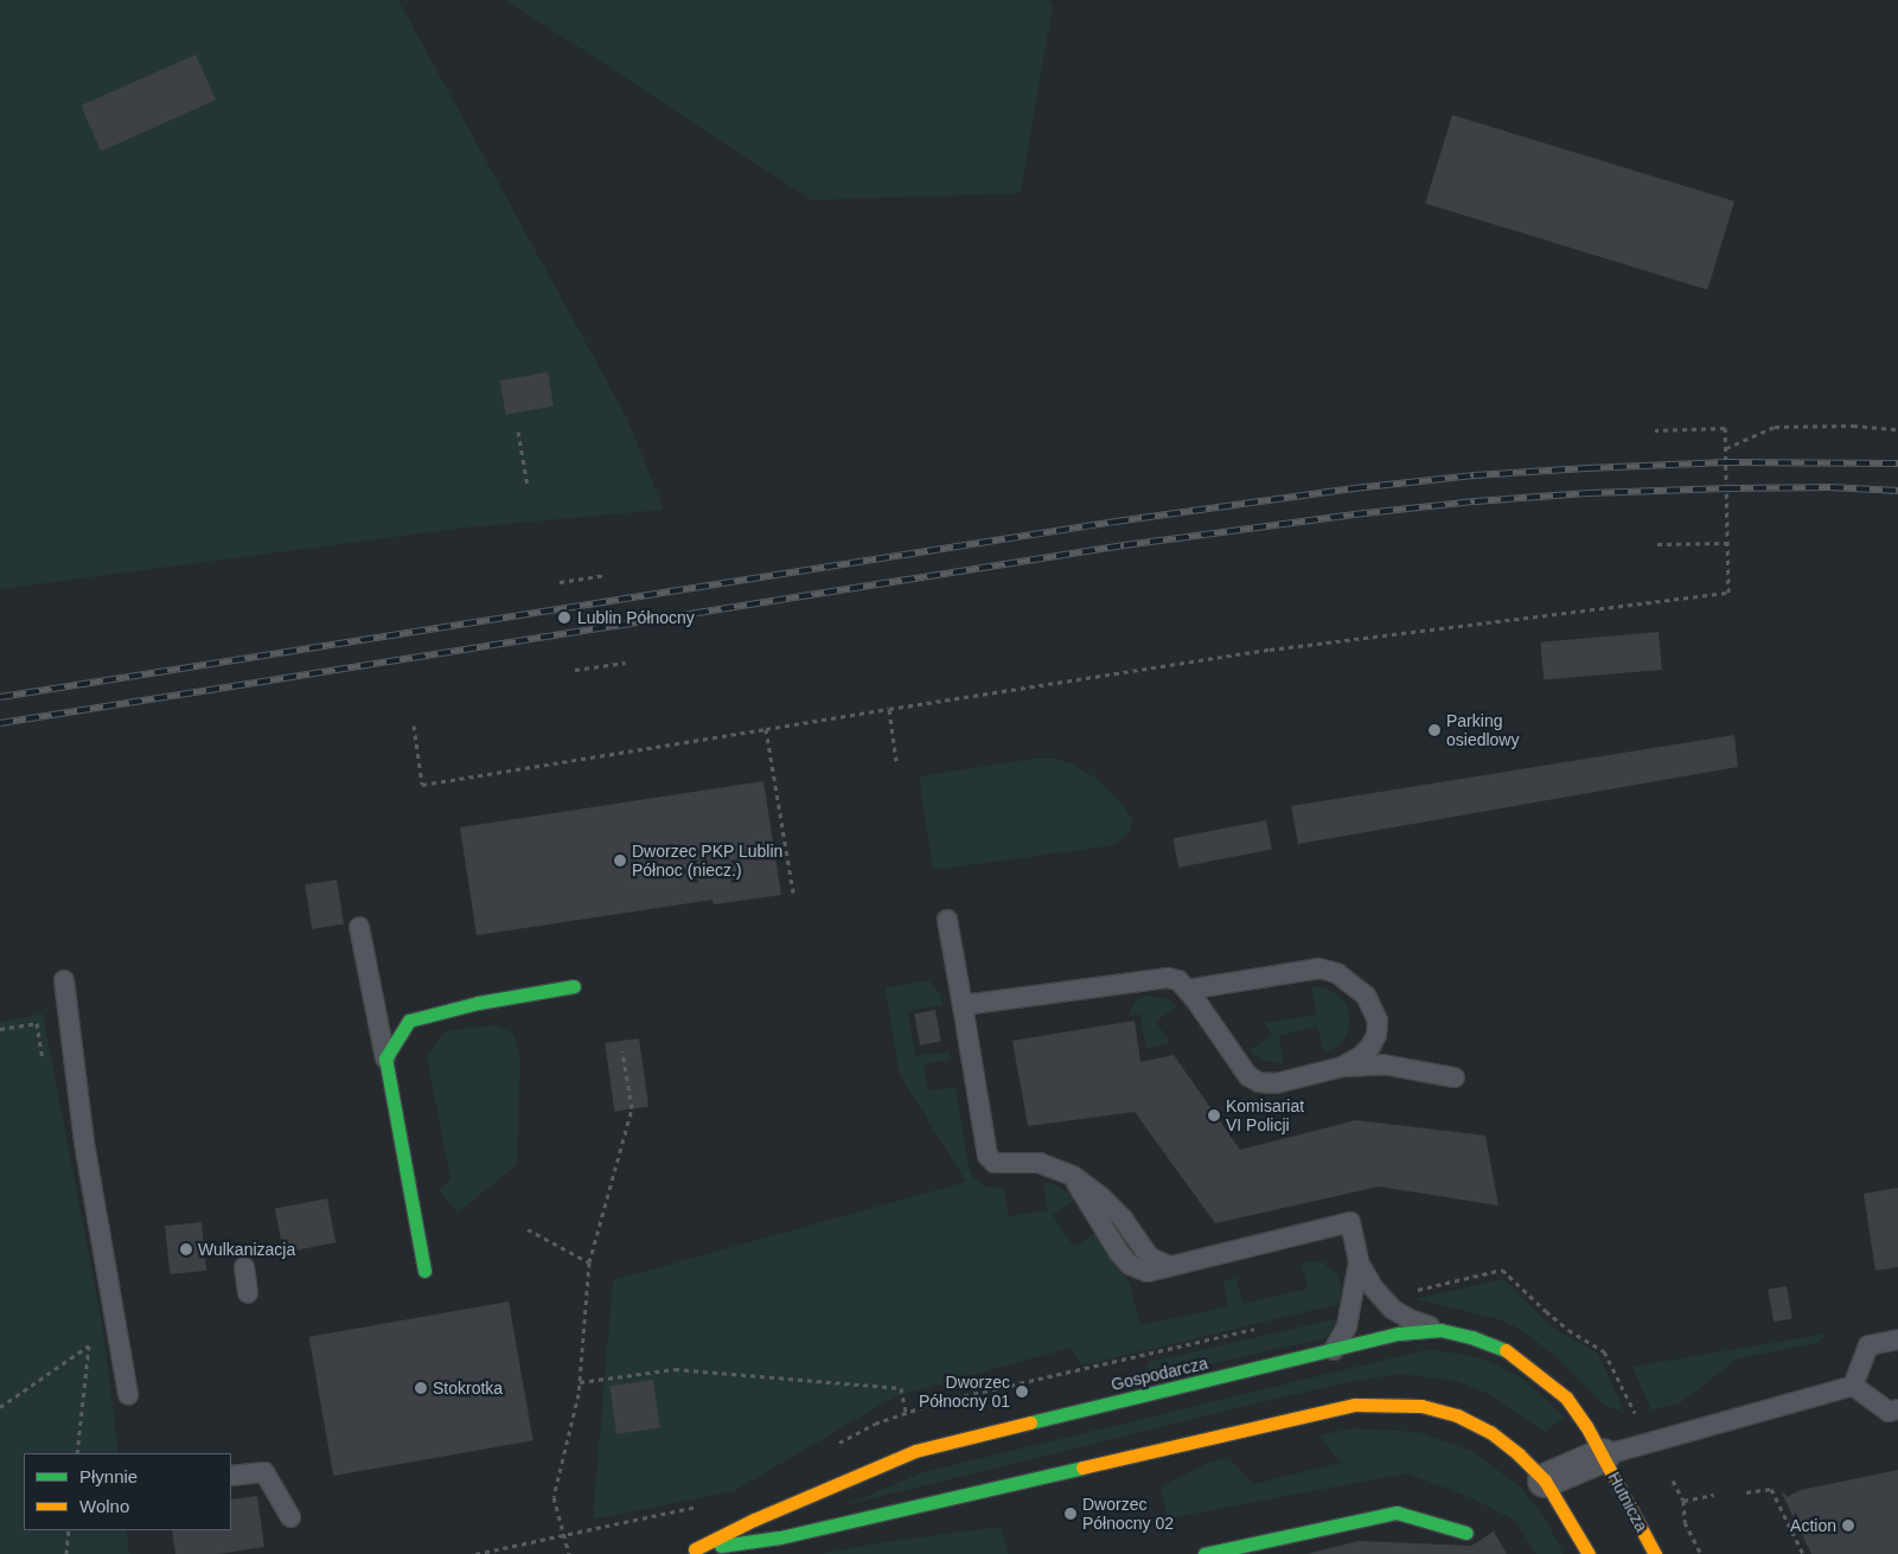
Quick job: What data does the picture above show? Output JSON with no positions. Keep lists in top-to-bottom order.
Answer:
{
  "streets": {
    "street": ["Gospodarcza", "Hutnicza"]
  },
  "crossings": [
    ["Gospodarcza", "Hutnicza"]
  ],
  "places": [
    "Lublin Północny",
    "Parking osiedlowy",
    "Dworzec PKP Lublin Północ (niecz.)",
    "Komisariat VI Policji",
    "Wulkanizacja",
    "Stokrotka",
    "Dworzec Północny 01",
    "Dworzec Północny 02",
    "Action"
  ],
  "legend": ["Płynnie", "Wolno"]
}
